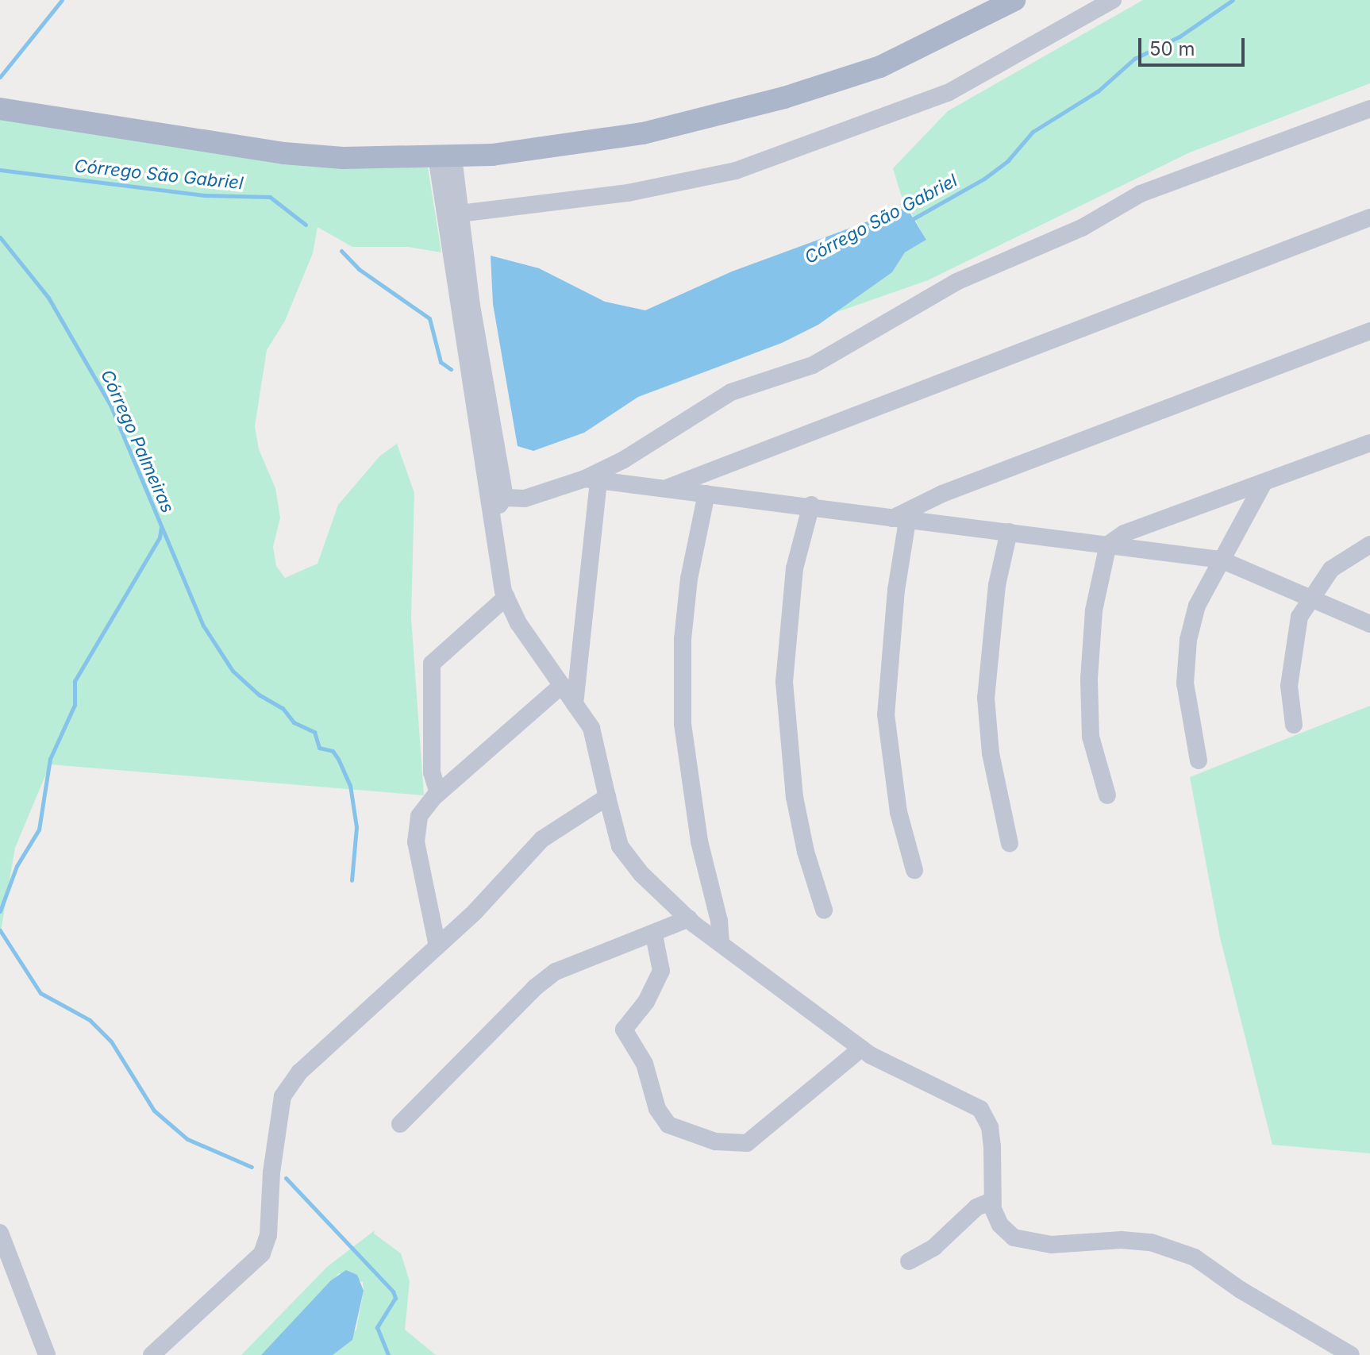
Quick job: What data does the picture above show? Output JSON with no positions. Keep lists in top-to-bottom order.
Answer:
{
  "water": ["Córrego São Gabriel", "Córrego Palmeiras"],
  "scale_bar": "50 m"
}
